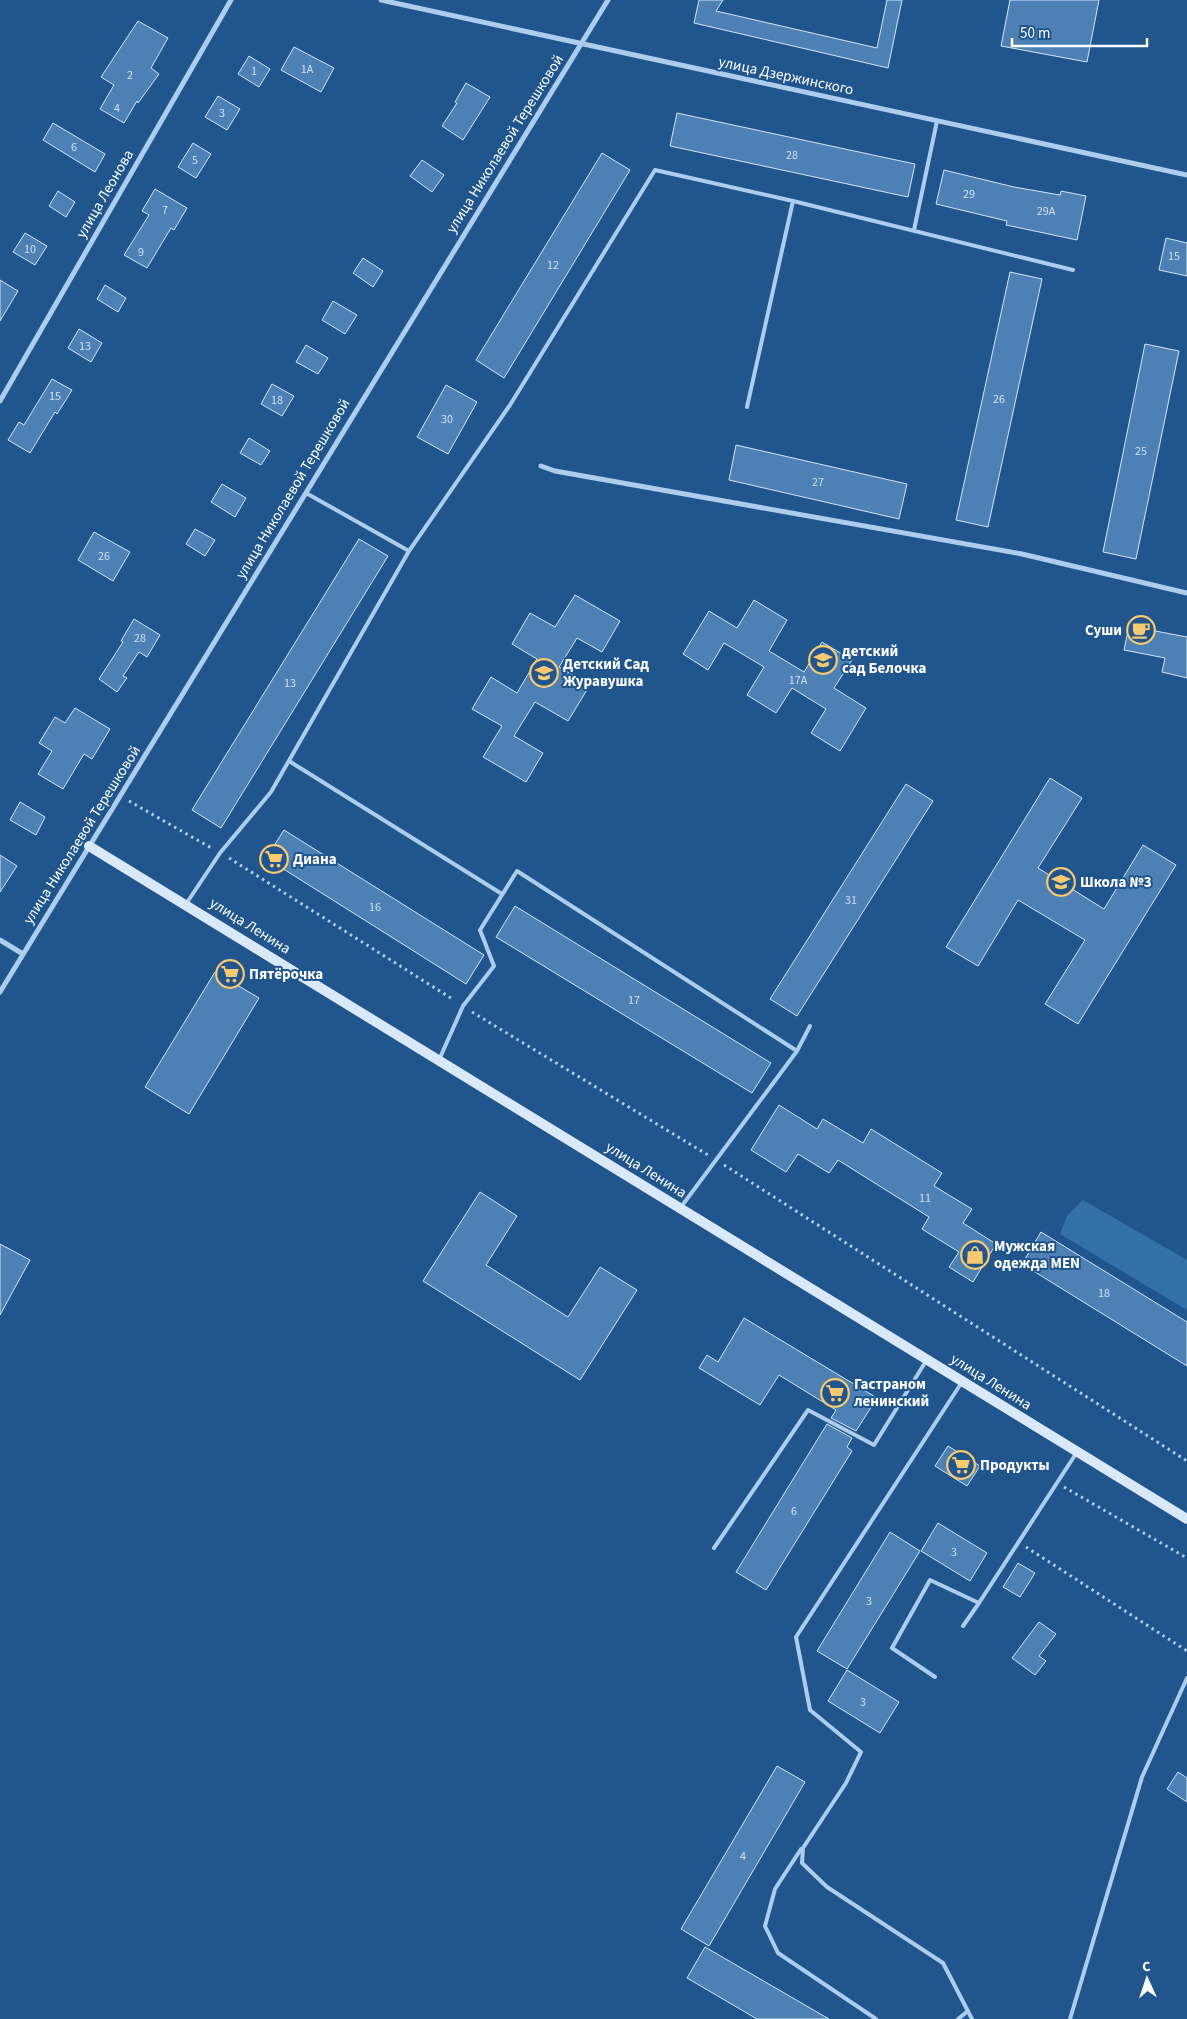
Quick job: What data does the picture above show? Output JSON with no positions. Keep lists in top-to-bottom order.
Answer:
{
  "streets": {
    "street": [
      "улица Дзержинского",
      "улица Николаевой Терешковой",
      "улица Леонова",
      "улица Ленина"
    ]
  },
  "crossings": [
    ["улица Дзержинского", "улица Николаевой Терешковой"],
    ["улица Николаевой Терешковой", "улица Ленина"]
  ],
  "places": {
    "cafe": ["Суши"],
    "school or university": ["детский сад Белочка", "Детский Сад Журавушка", "Школа №3"],
    "supermarket": [
      "Диана",
      "Пятёрочка",
      "Гастраном ленинский",
      "Продукты"
    ],
    "shop": ["Мужская одежда MEN"]
  },
  "house_numbers": [
    "1А",
    "1",
    "2",
    "4",
    "3",
    "6",
    "28",
    "5",
    "29",
    "7",
    "29А",
    "10",
    "9",
    "15",
    "12",
    "13",
    "15",
    "26",
    "18",
    "30",
    "25",
    "27",
    "26",
    "28",
    "17А",
    "13",
    "31",
    "16",
    "17",
    "11",
    "18",
    "6",
    "3",
    "3",
    "3",
    "4"
  ],
  "scale_bar": "50 m",
  "north": "top"
}
